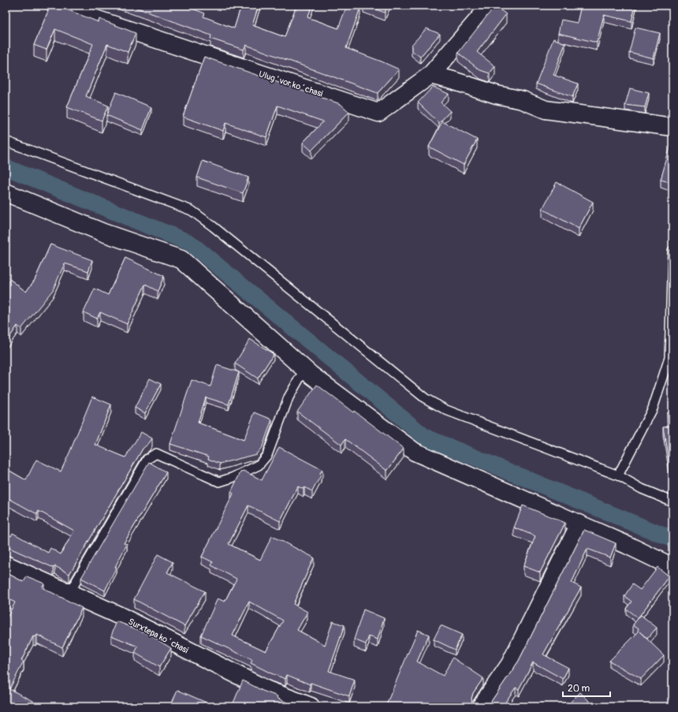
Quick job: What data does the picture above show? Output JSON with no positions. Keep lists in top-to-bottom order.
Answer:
{
  "streets": {
    "street": ["Ulugʻvor koʻchasi", "Surxtepa koʻchasi"]
  },
  "scale_bar": "20 m"
}
